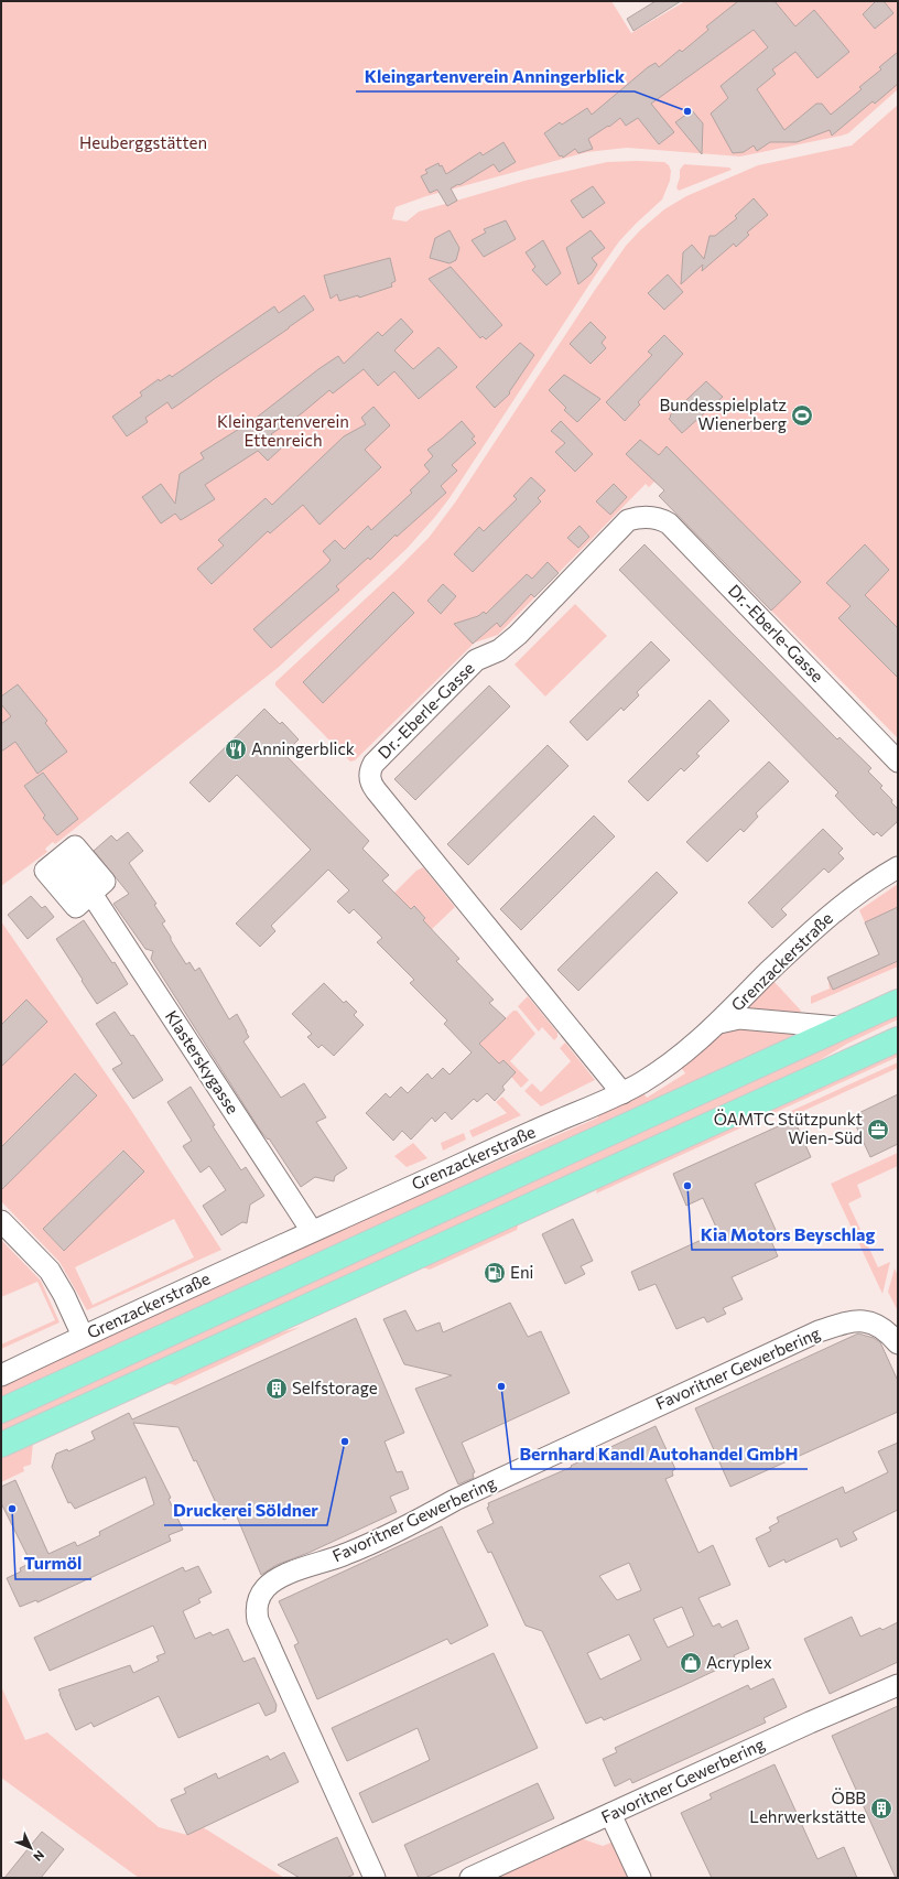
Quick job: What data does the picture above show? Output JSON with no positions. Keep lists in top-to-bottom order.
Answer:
{
  "streets": {
    "main road": ["Grenzackerstraße"],
    "street": ["Dr.-Eberle-Gasse", "Klasterskygasse", "Favoritner Gewerbering"]
  },
  "crossings": [
    ["Dr.-Eberle-Gasse", "Grenzackerstraße"],
    ["Grenzackerstraße", "Klasterskygasse"]
  ],
  "parks": ["Heuberggstätten", "Kleingartenverein Ettenreich"],
  "places": {
    "other": [
      "Kleingartenverein Anningerblick",
      "Kia Motors Beyschlag",
      "Bernhard Kandl Autohandel GmbH",
      "Druckerei Söldner",
      "Turmöl"
    ],
    "sports": ["Bundesspielplatz Wienerberg"],
    "restaurant": ["Anningerblick"],
    "office": ["ÖAMTC Stützpunkt Wien-Süd"],
    "fuel station": ["Eni"],
    "building": ["Selfstorage", "ÖBB Lehrwerkstätte"],
    "shop": ["Acryplex"]
  },
  "north": "bottom right"
}
